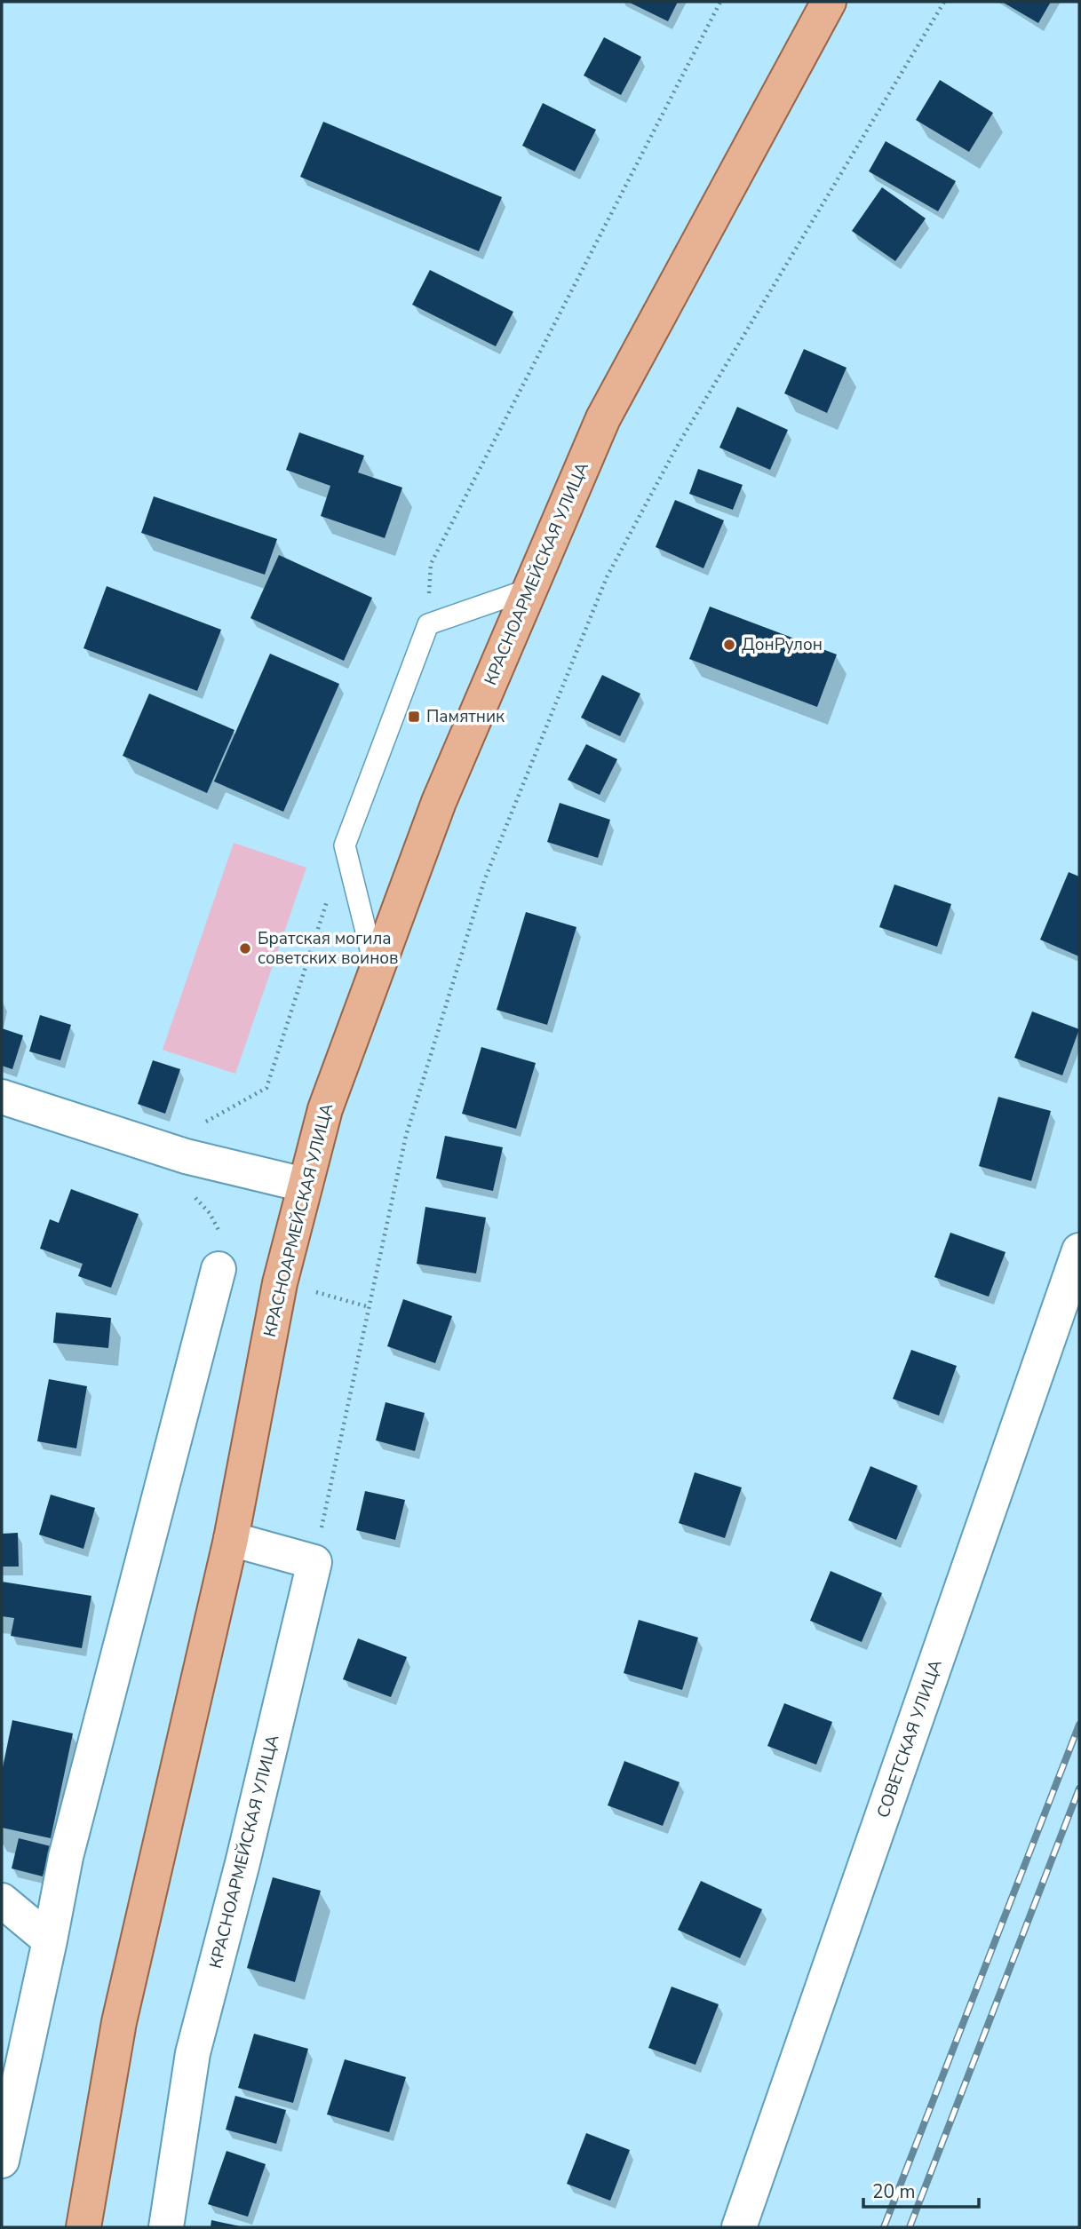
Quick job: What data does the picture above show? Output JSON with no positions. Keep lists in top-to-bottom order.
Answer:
{
  "streets": {
    "main road": ["КРАСНОАРМЕЙСКАЯ УЛИЦА"],
    "street": ["СОВЕТСКАЯ УЛИЦА"]
  },
  "places": {
    "other": ["ДонРулон", "Братская могила советских воинов"],
    "transit": ["Памятник"]
  },
  "scale_bar": "20 m"
}
